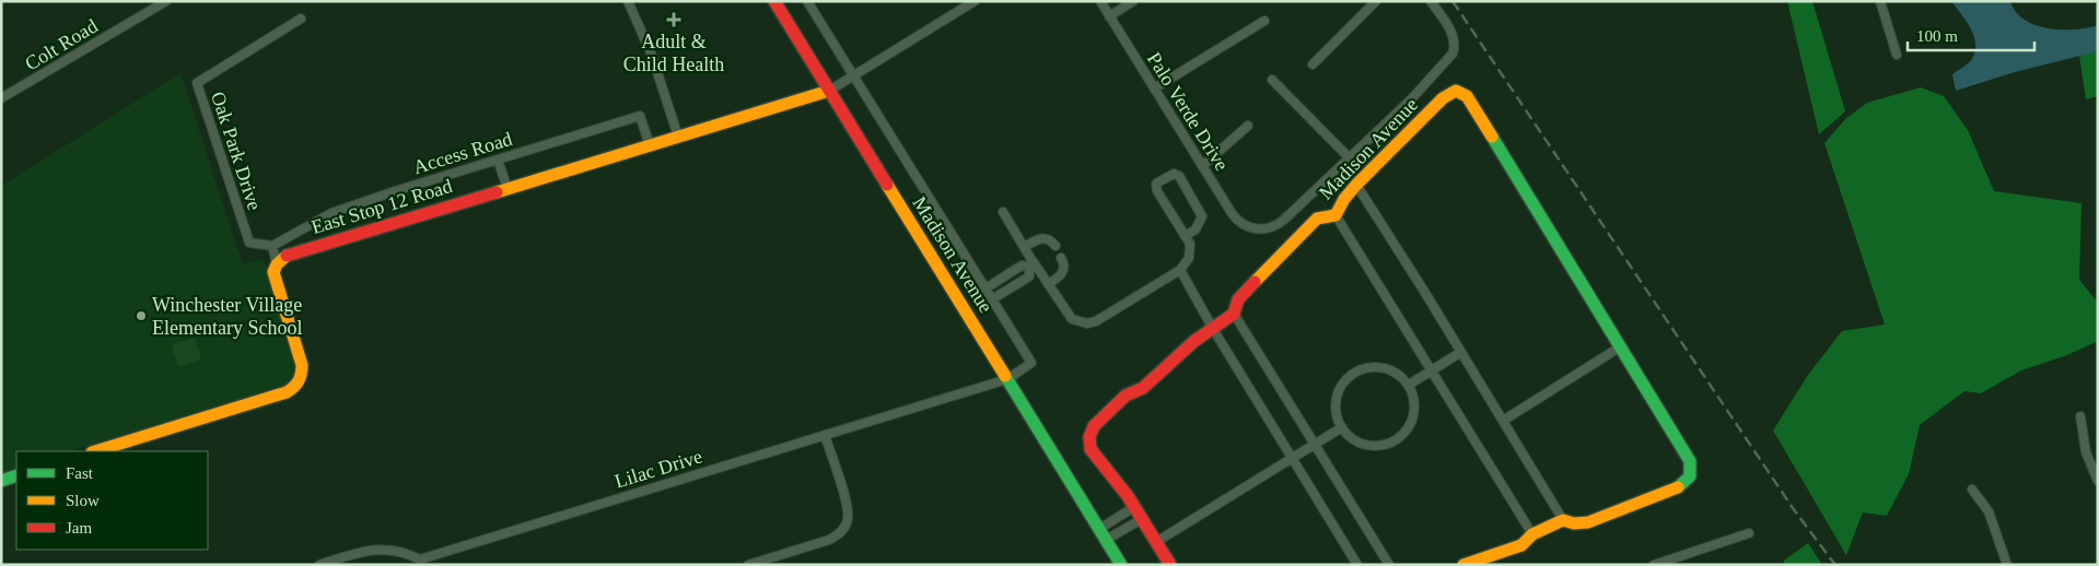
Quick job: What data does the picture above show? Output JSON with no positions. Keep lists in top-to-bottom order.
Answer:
{
  "streets": {
    "street": [
      "Colt Road",
      "Palo Verde Drive",
      "Madison Avenue",
      "Oak Park Drive",
      "Access Road",
      "East Stop 12 Road",
      "Lilac Drive"
    ]
  },
  "crossings": [
    ["Madison Avenue", "East Stop 12 Road"],
    ["Madison Avenue", "Lilac Drive"],
    ["Oak Park Drive", "Access Road"],
    ["Access Road", "East Stop 12 Road"]
  ],
  "places": {
    "health": ["Adult & Child Health"],
    "other": ["Winchester Village Elementary School"]
  },
  "legend": ["Fast", "Slow", "Jam"],
  "scale_bar": "100 m"
}
